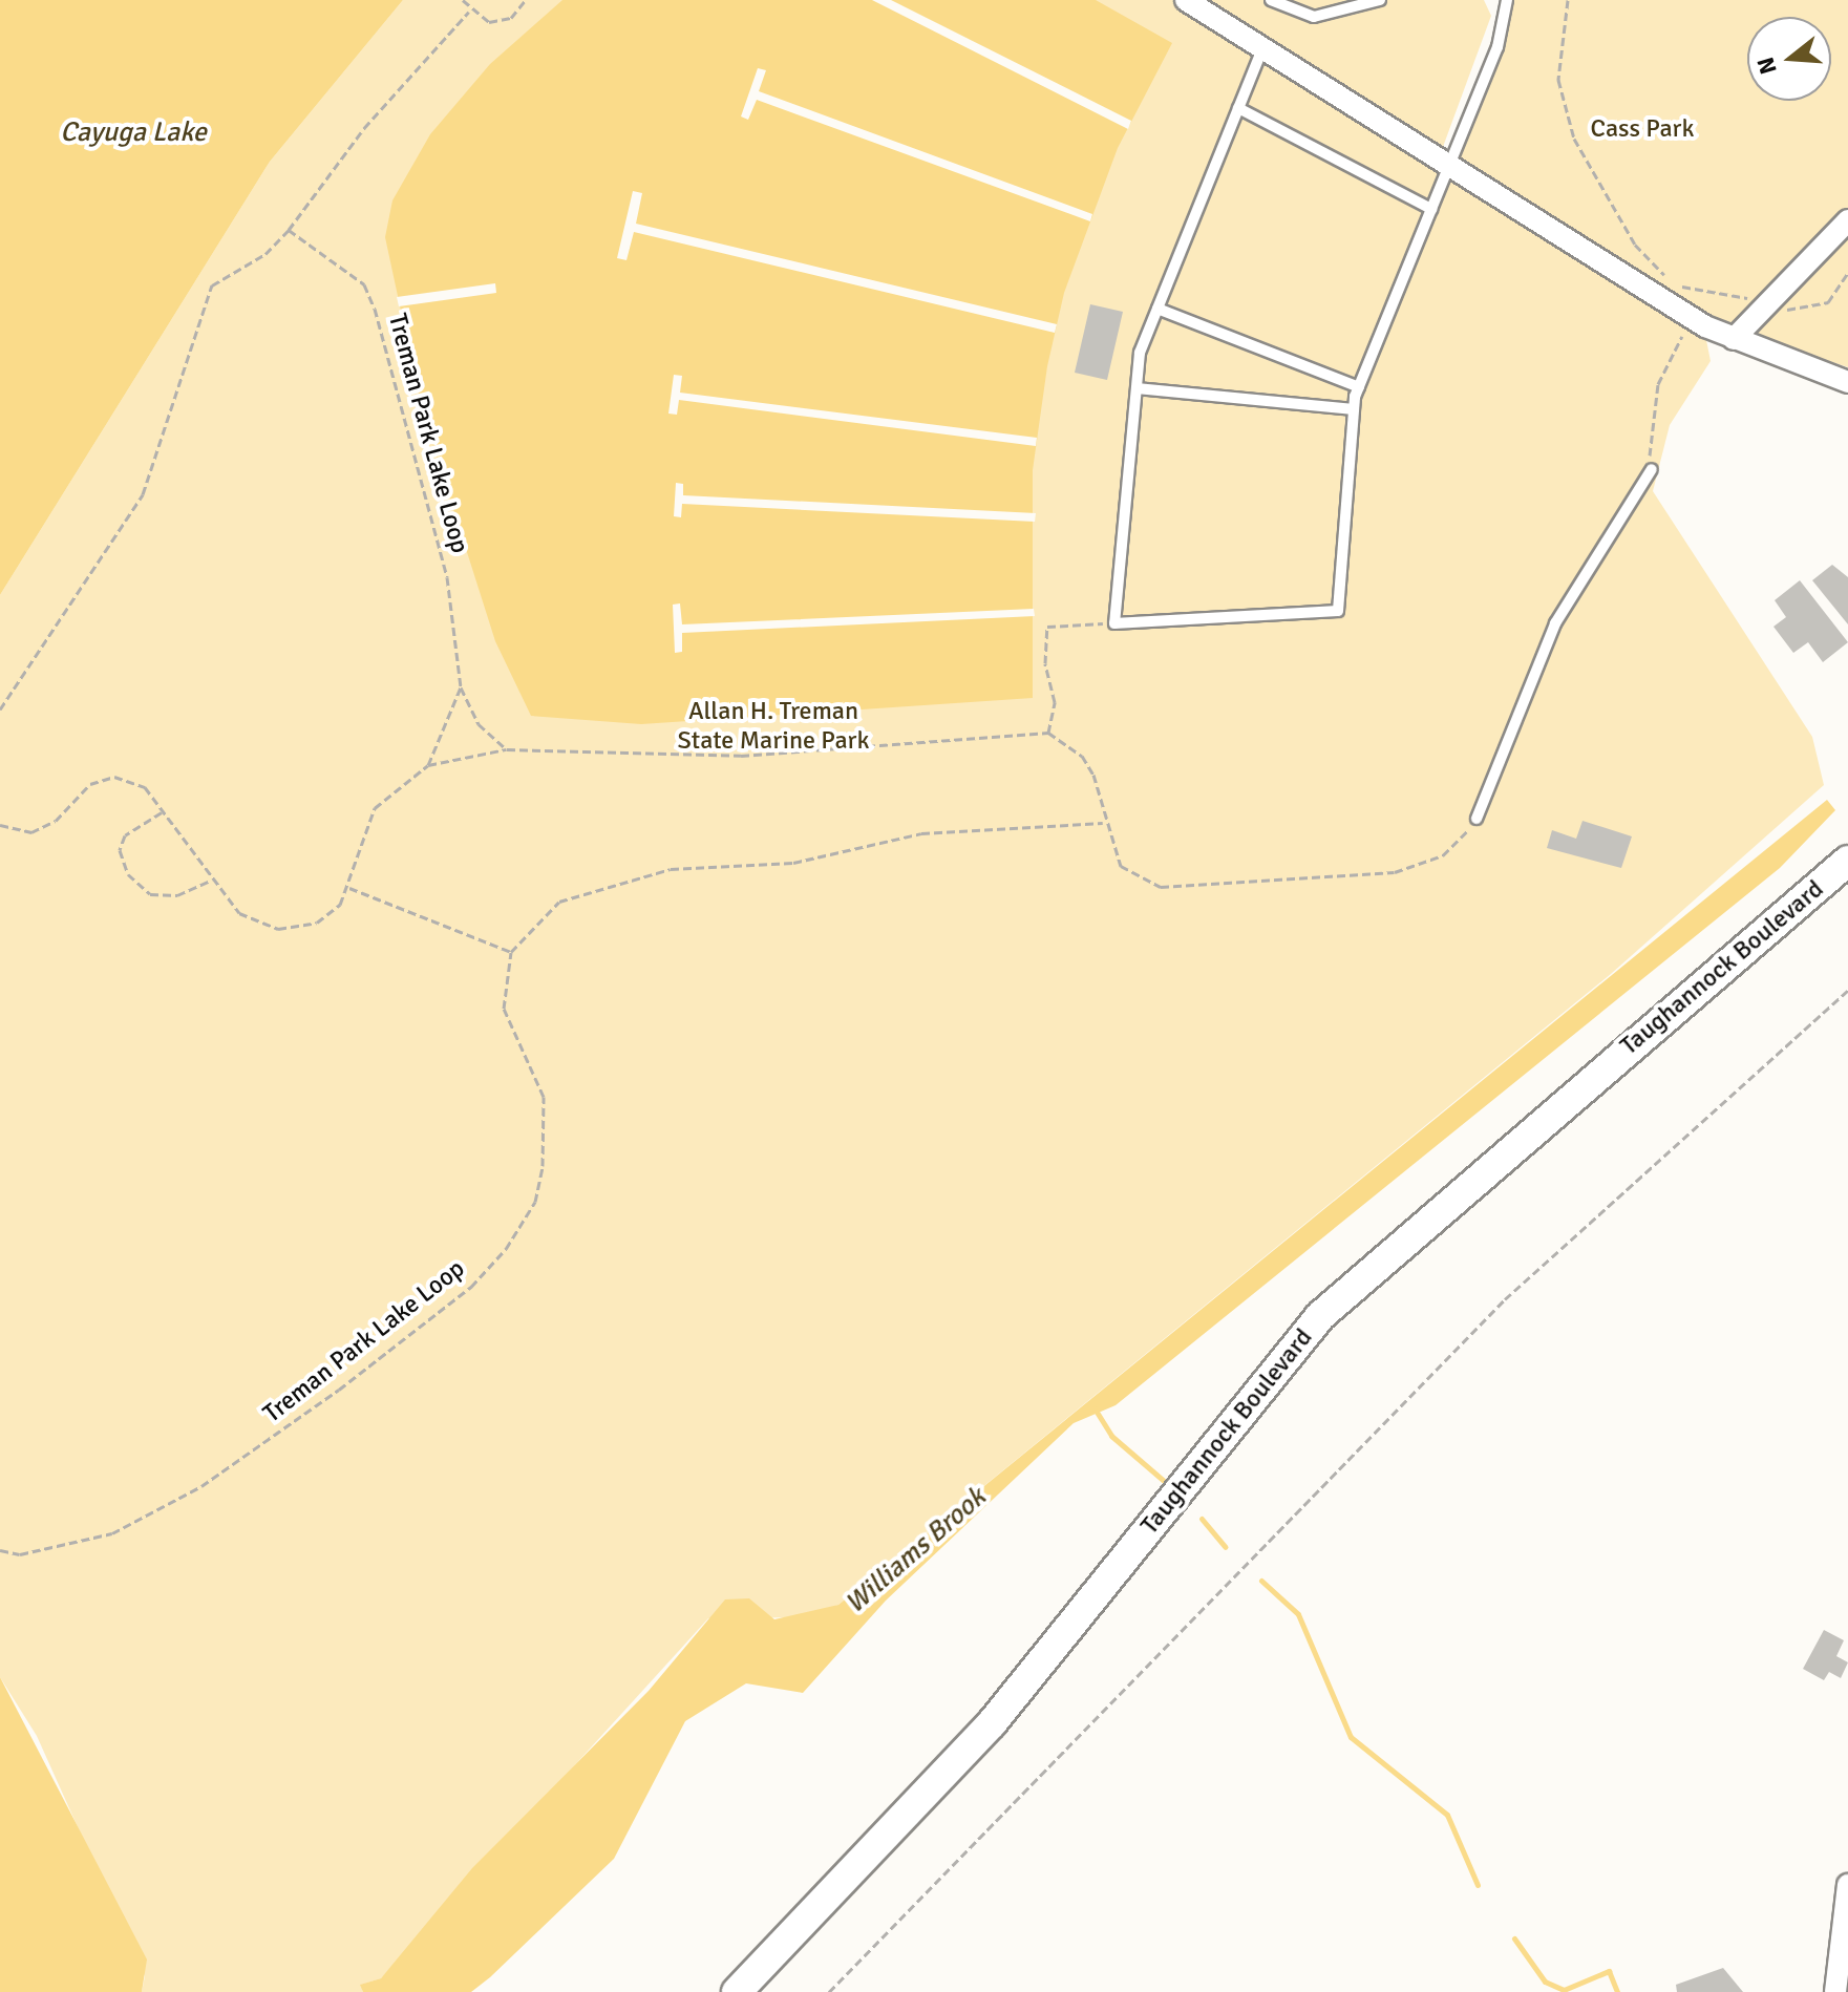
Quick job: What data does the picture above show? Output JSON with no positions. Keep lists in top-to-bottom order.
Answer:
{
  "streets": {
    "main road": ["Taughannock Boulevard"],
    "path": ["Treman Park Lake Loop"]
  },
  "water": ["Cayuga Lake", "Williams Brook"],
  "parks": ["Cass Park", "Allan H. Treman State Marine Park"],
  "north": "left"
}
